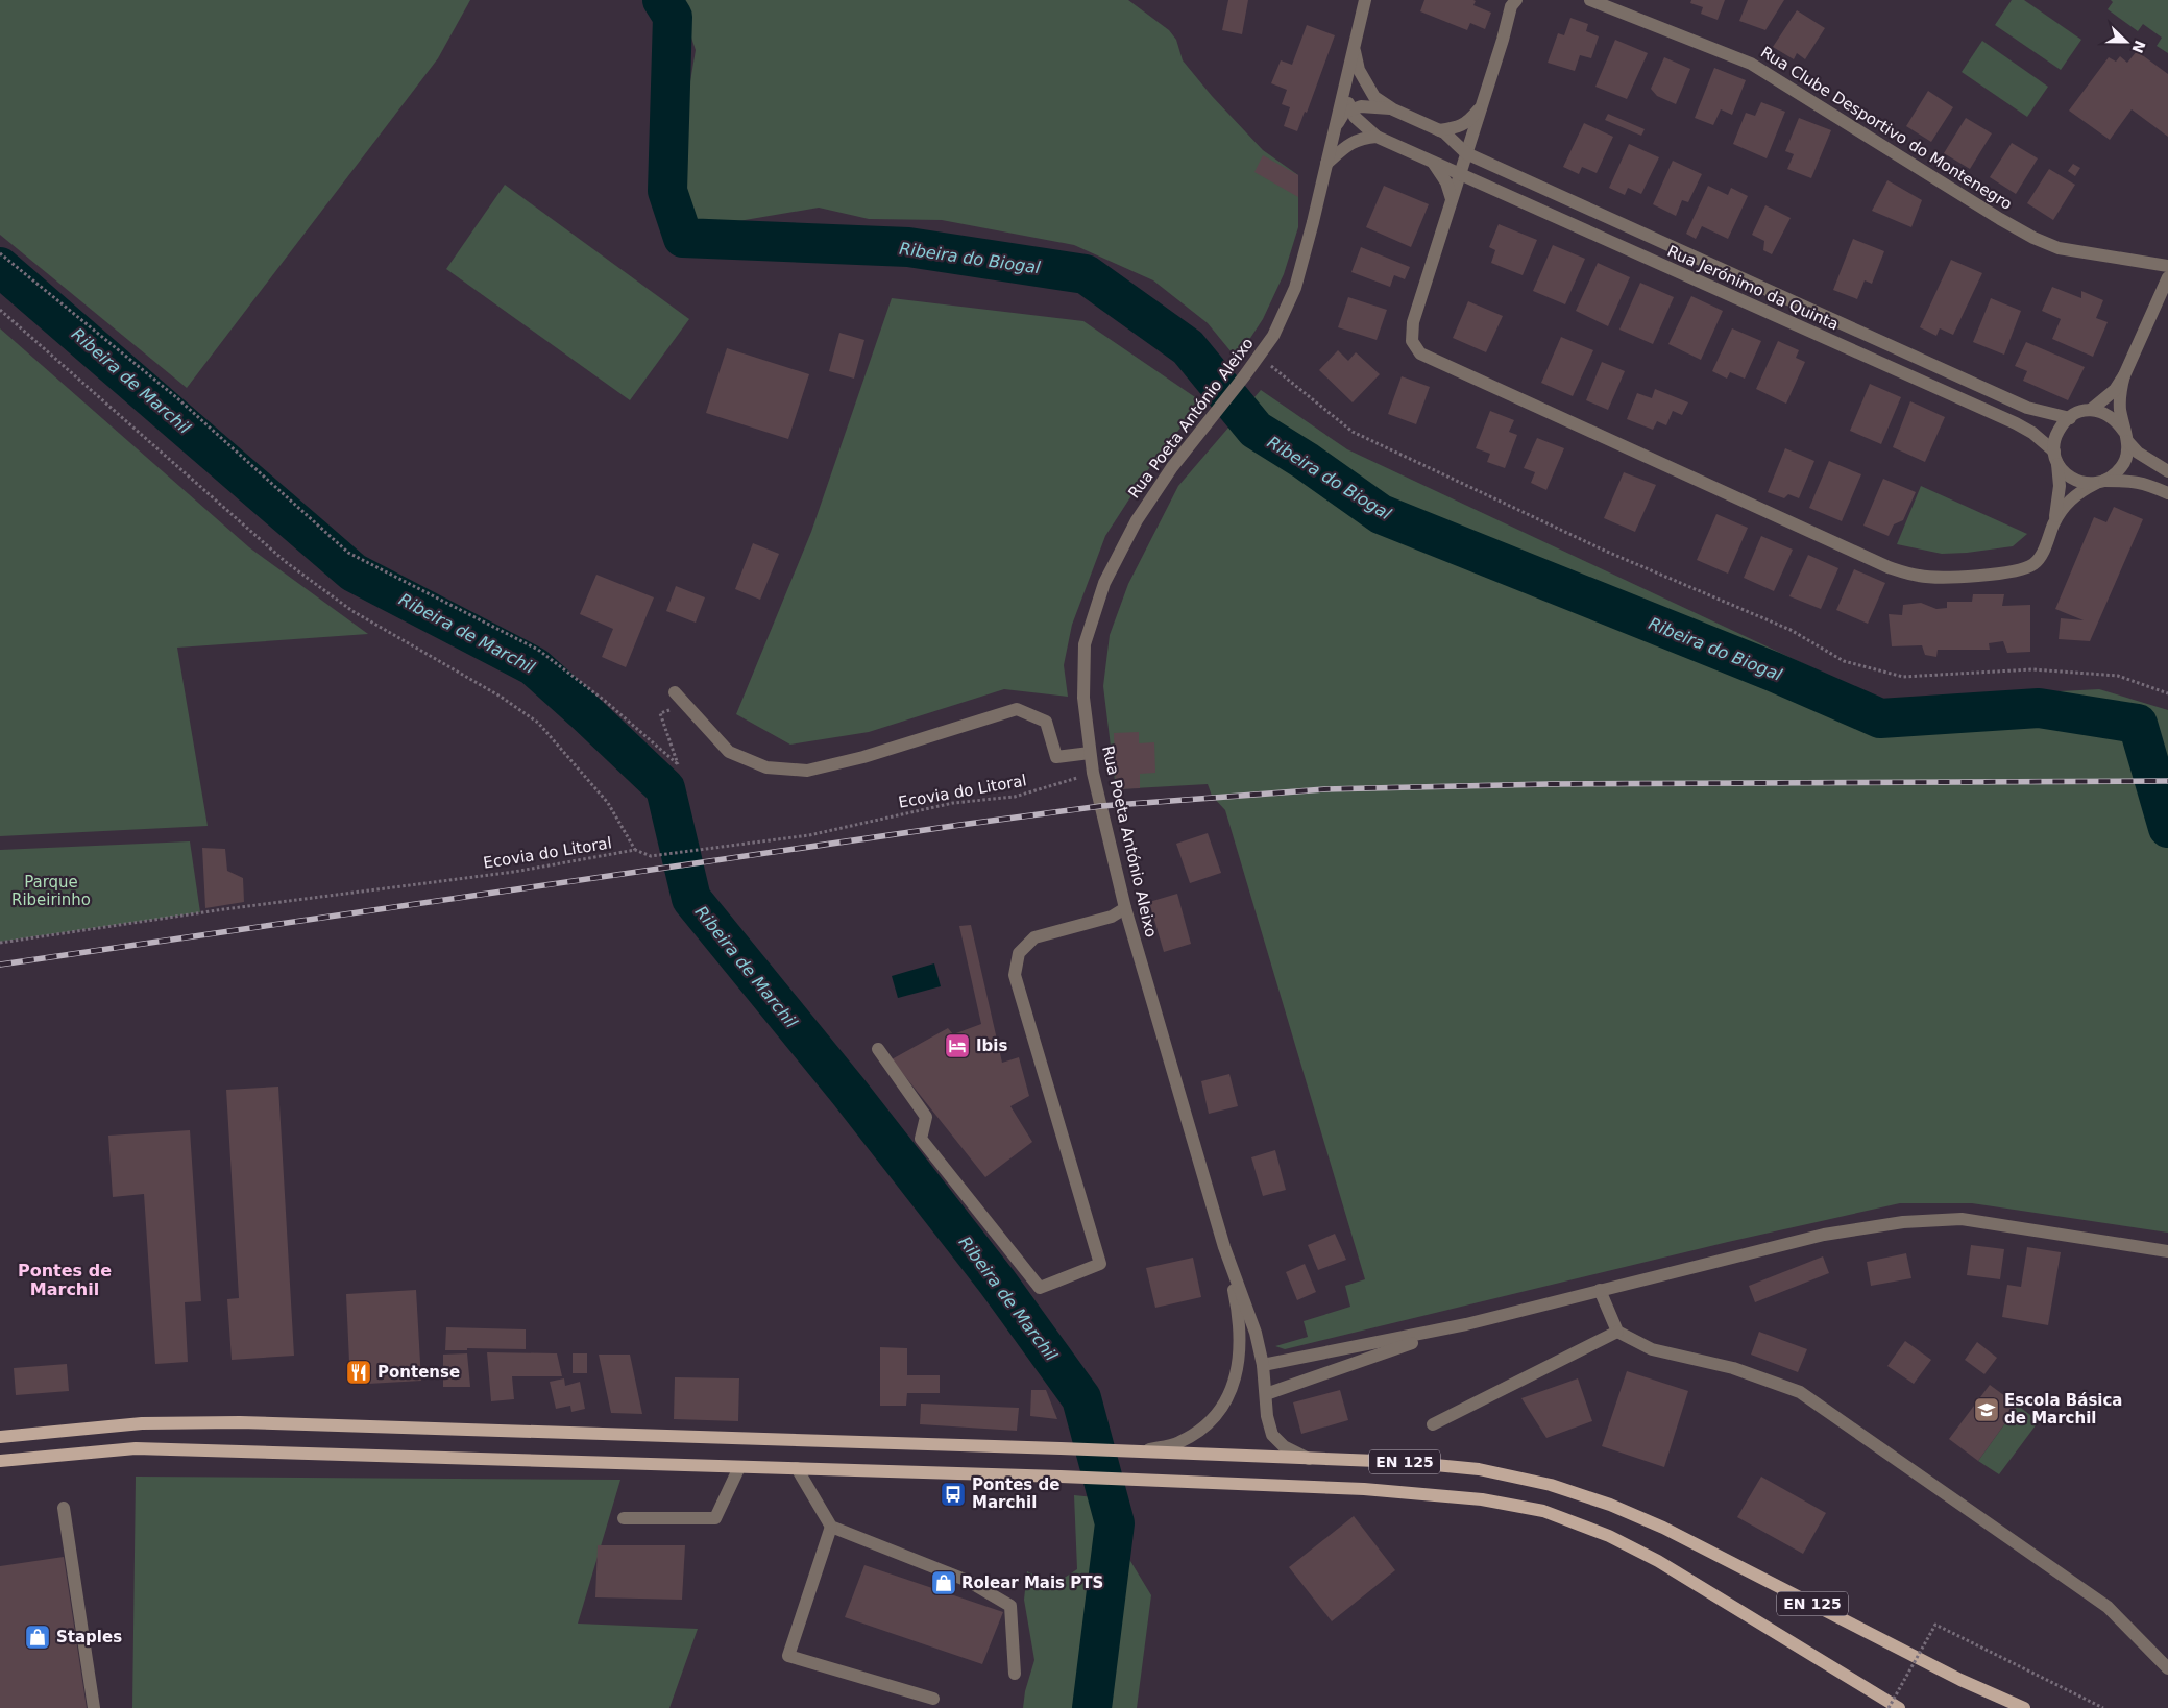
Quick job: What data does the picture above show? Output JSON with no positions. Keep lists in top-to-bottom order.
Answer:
{
  "streets": {
    "main road": ["EN 125"],
    "street": ["Rua Clube Desportivo do Montenegro", "Rua Jerónimo da Quinta", "Rua Poeta António Aleixo"],
    "path": ["Ecovia do Litoral"]
  },
  "crossings": [
    ["Rua Jerónimo da Quinta", "Rua Poeta António Aleixo"],
    ["Rua Poeta António Aleixo", "Ecovia do Litoral"],
    ["Rua Poeta António Aleixo", "EN 125"]
  ],
  "districts": ["Pontes de Marchil"],
  "water": ["Ribeira do Biogal", "Ribeira de Marchil"],
  "parks": ["Parque Ribeirinho"],
  "places": {
    "hotel": ["Ibis"],
    "restaurant": ["Pontense"],
    "school or university": ["Escola Básica de Marchil"],
    "bus stop": ["Pontes de Marchil"],
    "shop": ["Rolear Mais PTS", "Staples"]
  },
  "north": "right"
}
